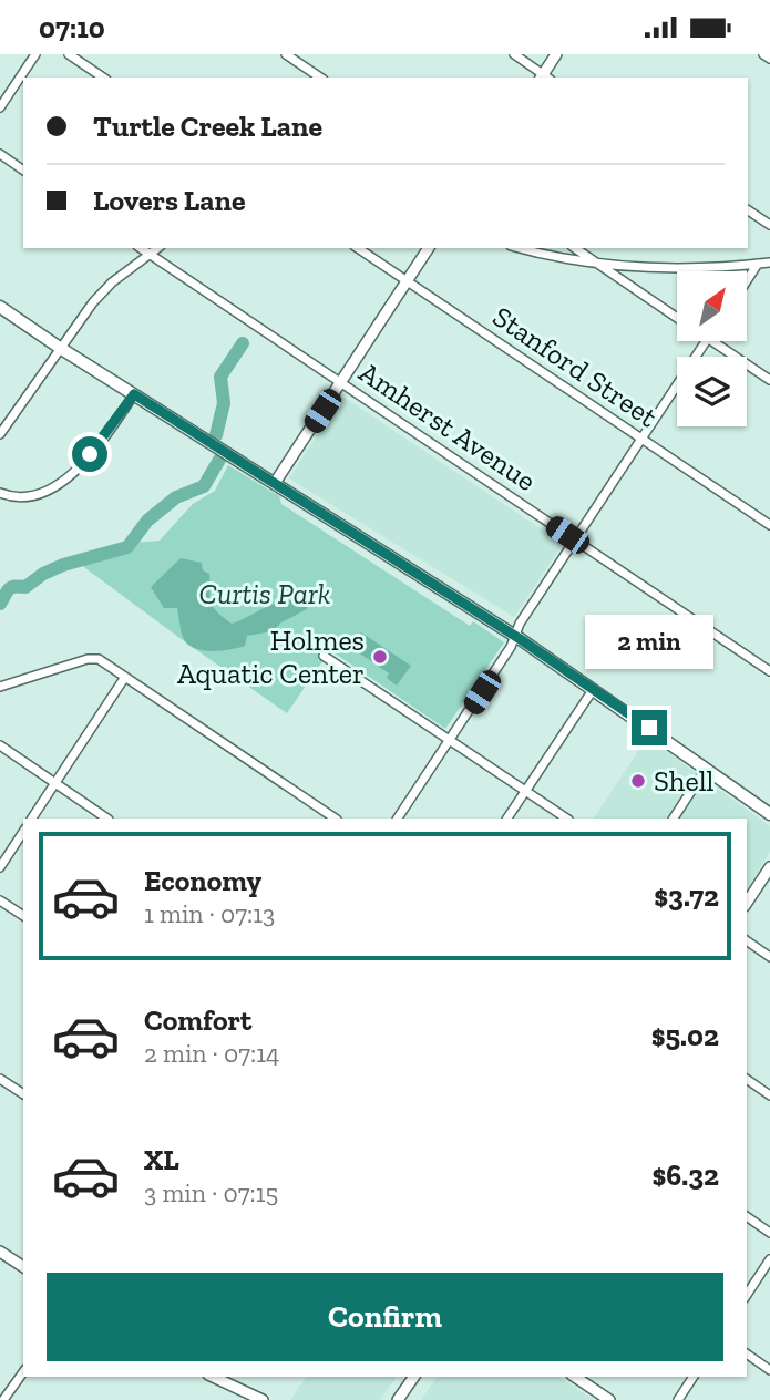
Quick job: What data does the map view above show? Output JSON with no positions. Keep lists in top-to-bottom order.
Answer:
{
  "streets": {
    "street": ["Stanford Street", "Amherst Avenue"]
  },
  "parks": ["Curtis Park"],
  "places": ["Holmes Aquatic Center", "Shell"],
  "north": "top right",
  "page": {
    "status": "07:10",
    "banner": ["Turtle Creek Lane", "Lovers Lane"],
    "bubble": "2 min",
    "list": [
      {
        "name": "Economy",
        "note": "1 min · 07:13",
        "value": "$3.72"
      },
      {
        "name": "Comfort",
        "note": "2 min · 07:14",
        "value": "$5.02"
      },
      {
        "name": "XL",
        "note": "3 min · 07:15",
        "value": "$6.32"
      }
    ],
    "buttons": "Confirm"
  }
}
